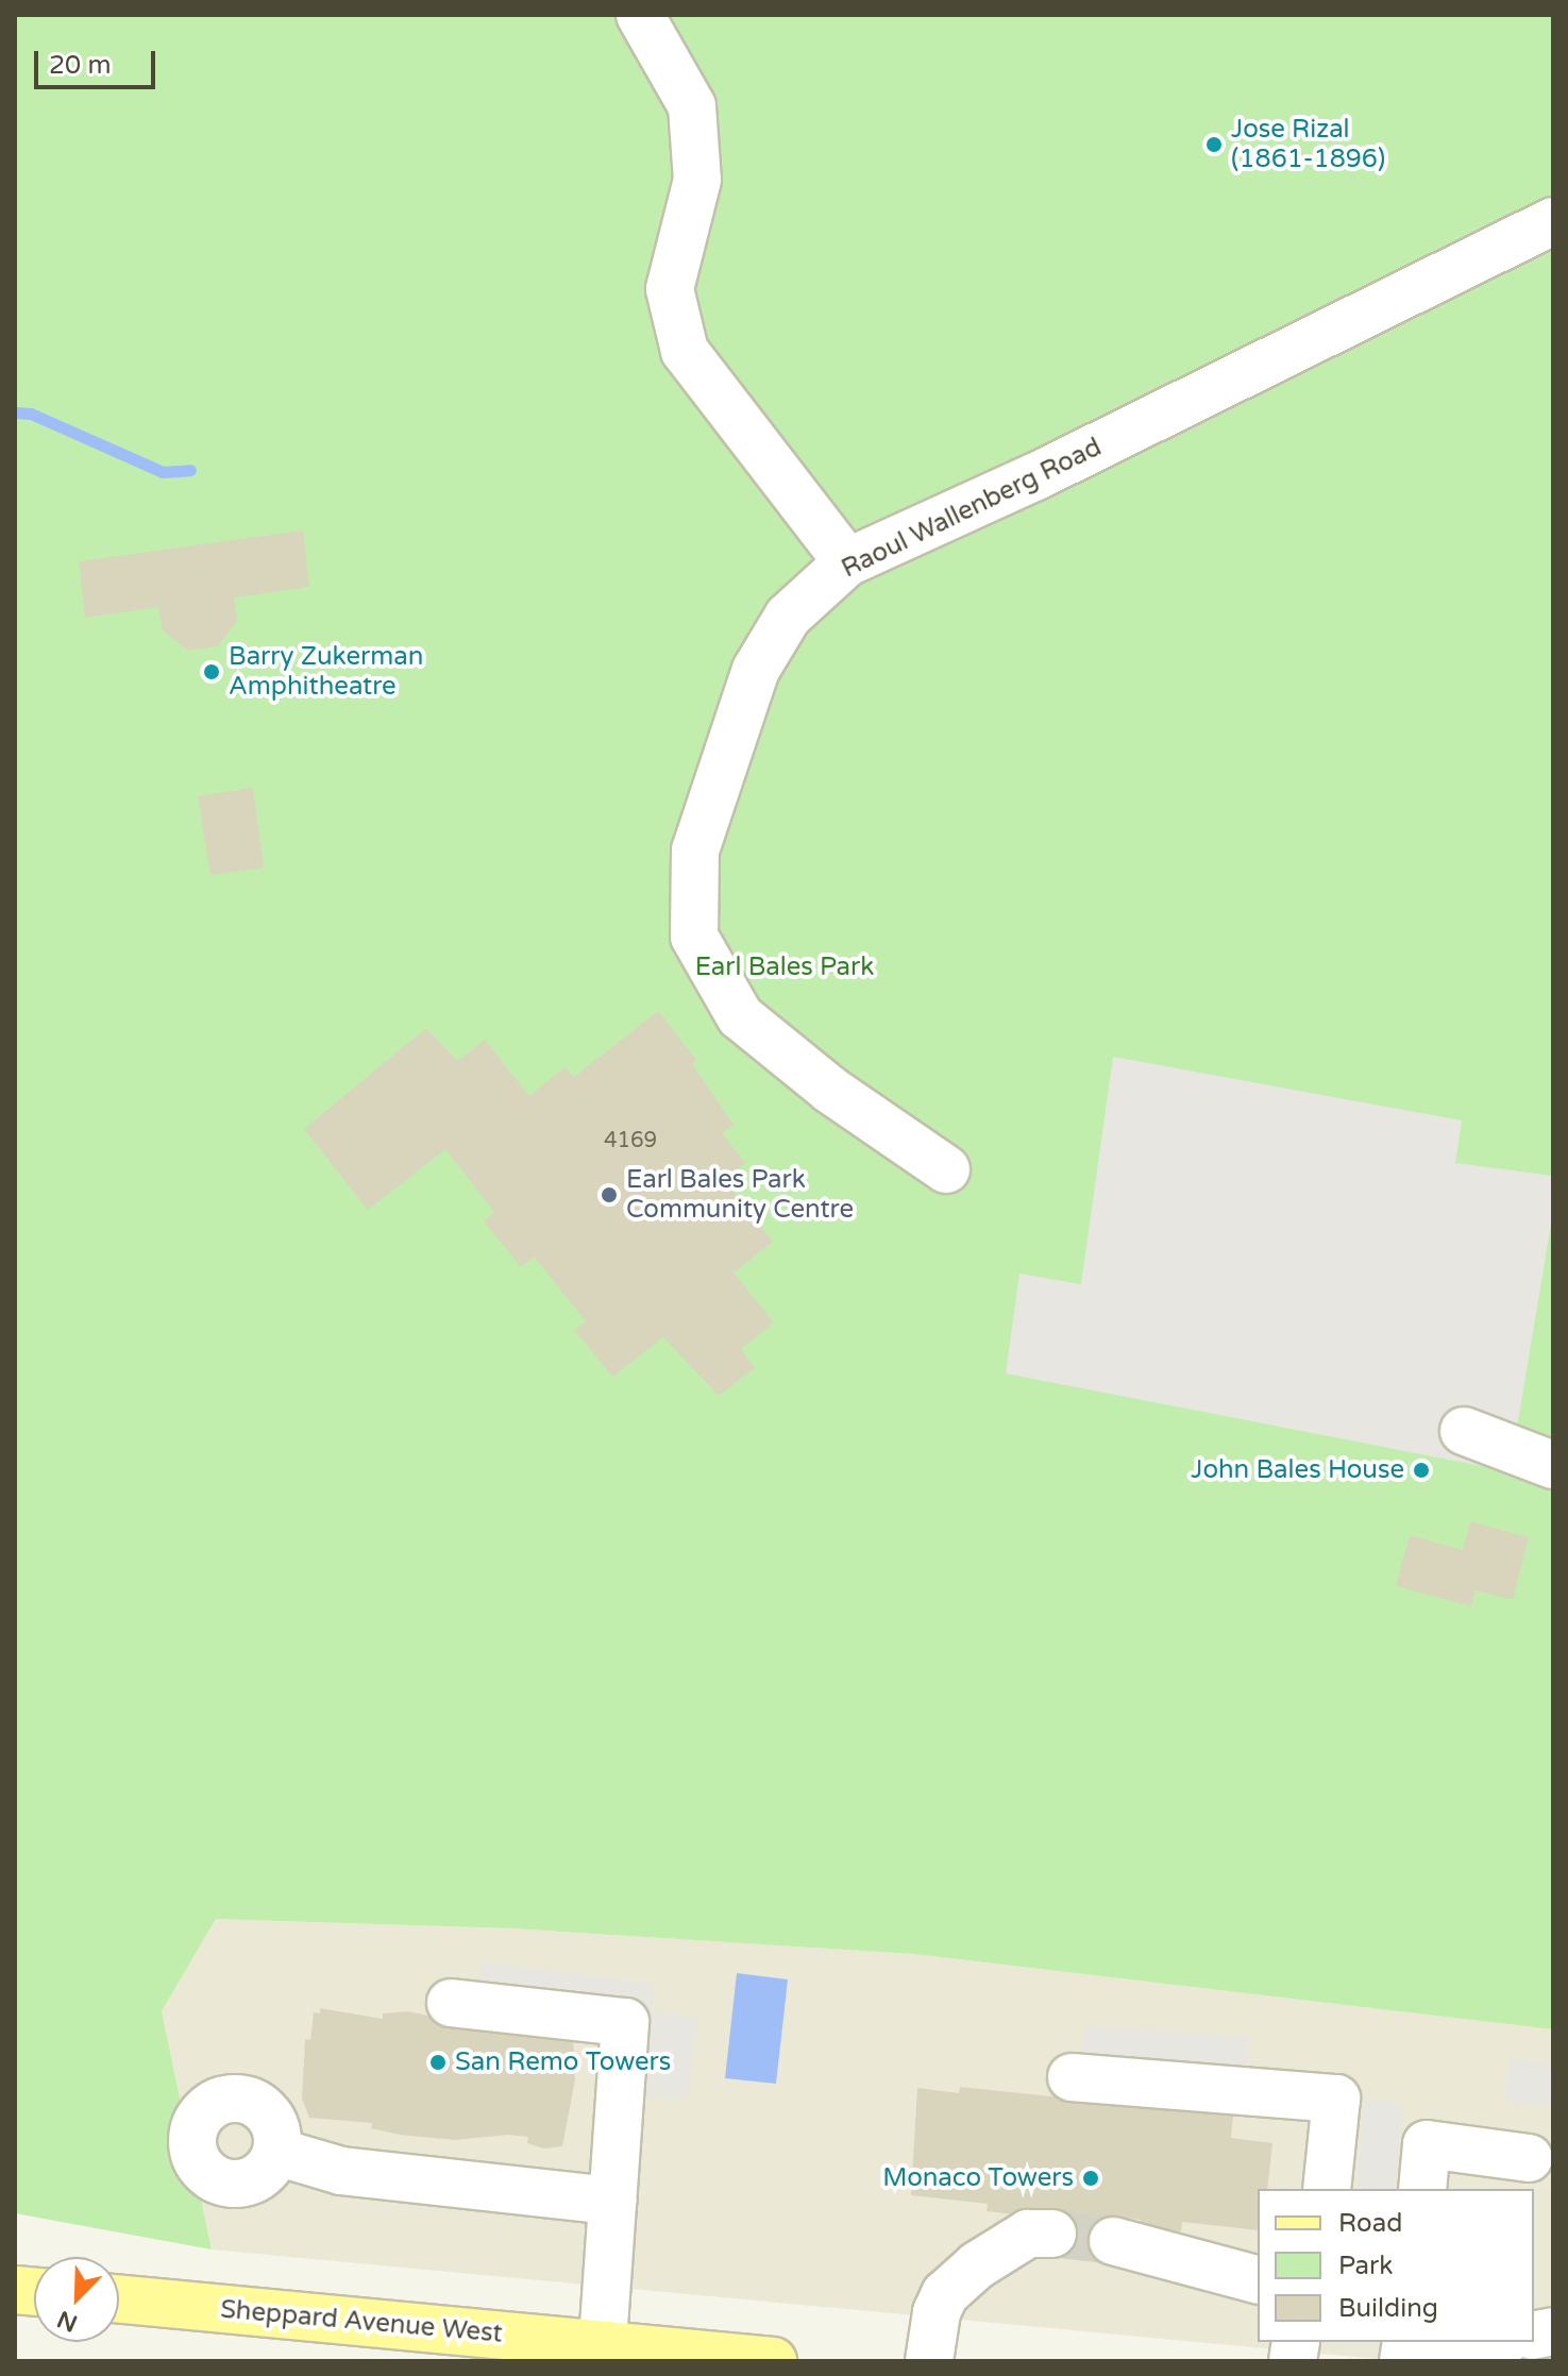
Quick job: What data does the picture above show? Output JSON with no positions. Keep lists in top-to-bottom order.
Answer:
{
  "streets": {
    "main road": ["Sheppard Avenue West"],
    "lane": ["Raoul Wallenberg Road"]
  },
  "parks": ["Earl Bales Park"],
  "places": [
    "Jose Rizal (1861-1896)",
    "Barry Zukerman Amphitheatre",
    "Earl Bales Park Community Centre",
    "John Bales House",
    "San Remo Towers",
    "Monaco Towers"
  ],
  "house_numbers": ["4169"],
  "legend": ["Road", "Park", "Building"],
  "scale_bar": "20 m",
  "north": "bottom left"
}
